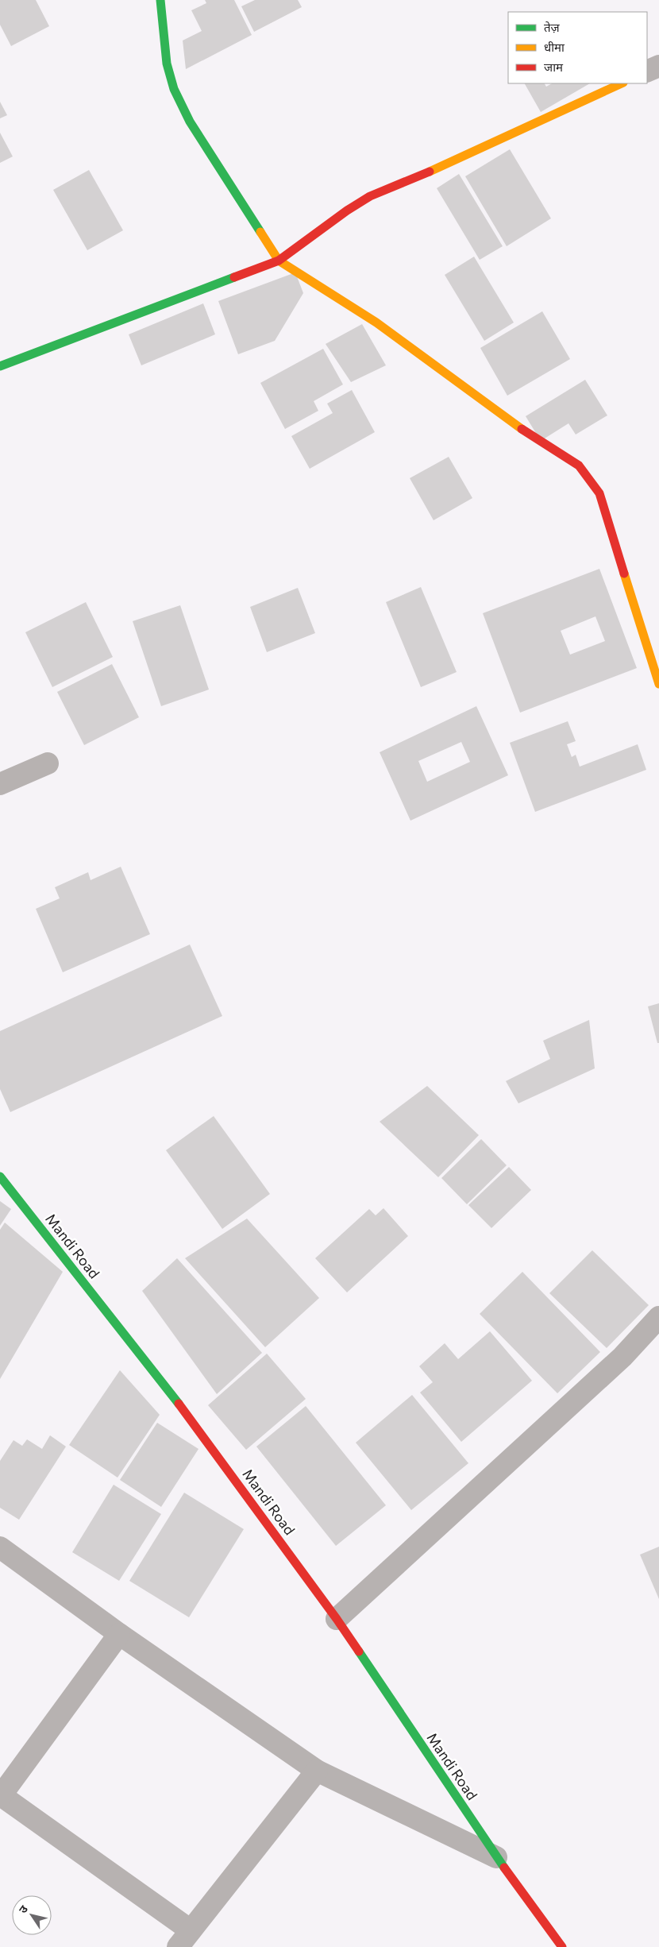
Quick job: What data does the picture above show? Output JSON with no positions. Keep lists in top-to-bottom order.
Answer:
{
  "streets": {
    "street": ["Mandi Road"]
  },
  "legend": ["तेज़", "धीमा", "जाम"],
  "north": "top left"
}
